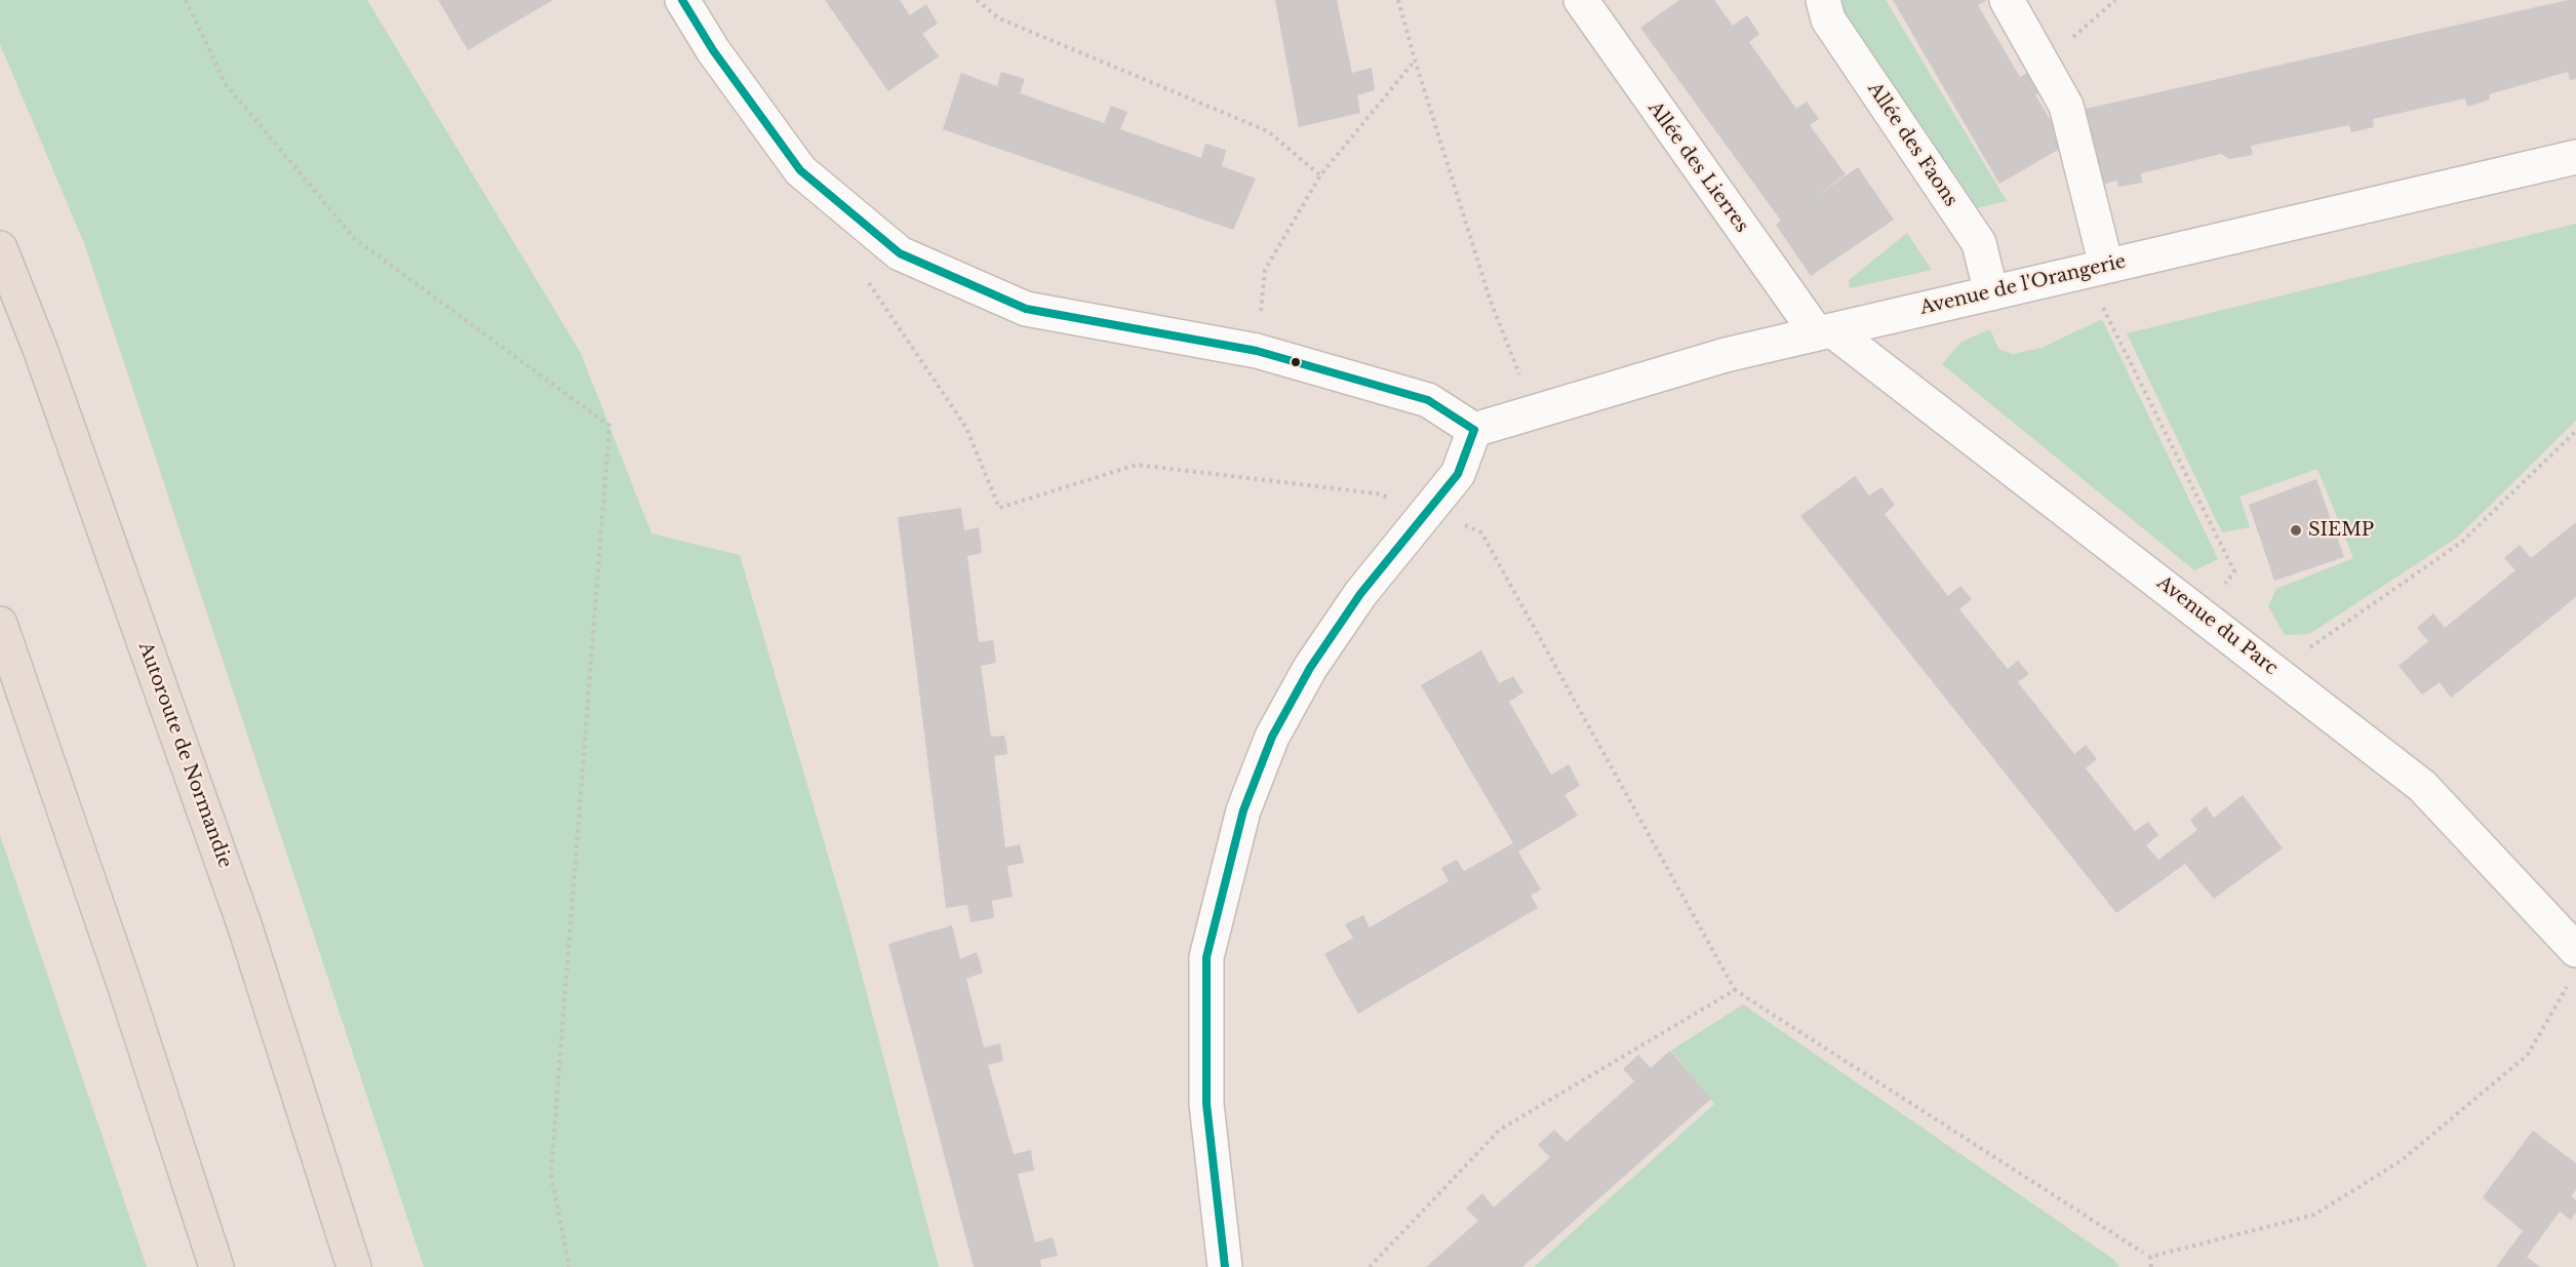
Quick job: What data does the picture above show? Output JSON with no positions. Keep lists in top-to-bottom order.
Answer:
{
  "streets": {
    "highway": ["Autoroute de Normandie"],
    "street": [
      "Allée des Faons",
      "Allée des Lierres",
      "Avenue de l'Orangerie",
      "Avenue du Parc"
    ]
  },
  "crossings": [
    ["Allée des Faons", "Avenue de l'Orangerie"],
    ["Allée des Lierres", "Avenue de l'Orangerie"],
    ["Allée des Lierres", "Avenue du Parc"],
    ["Avenue de l'Orangerie", "Avenue du Parc"]
  ],
  "places": ["SIEMP"]
}
